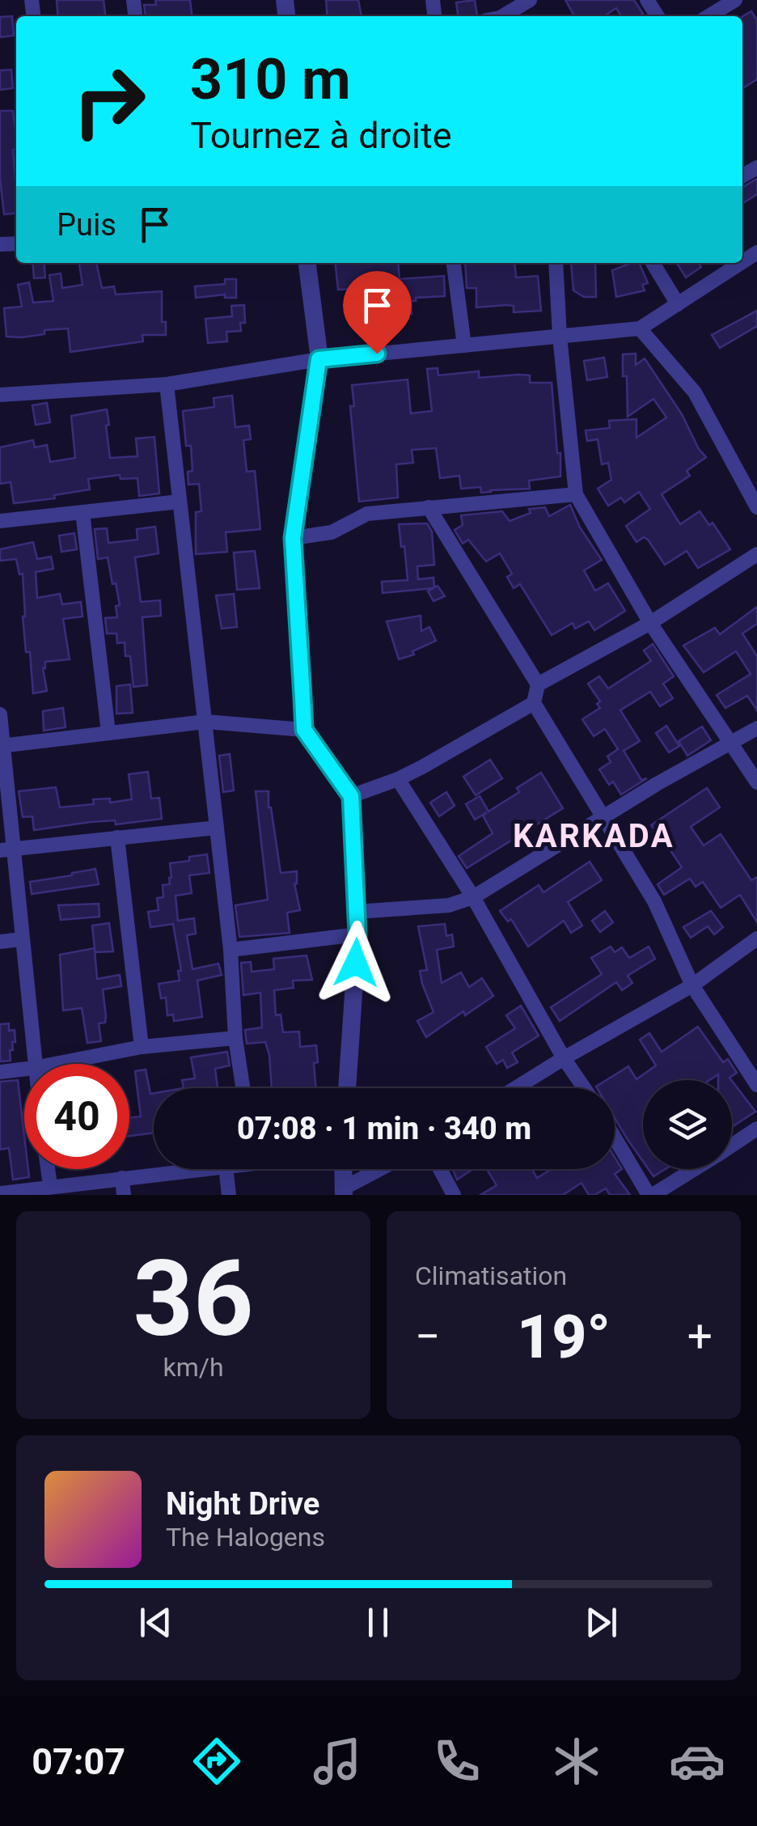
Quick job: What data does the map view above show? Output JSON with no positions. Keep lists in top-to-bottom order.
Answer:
{
  "districts": ["KARKADA"],
  "page": {
    "turn": ["310 m", "Tournez à droite"],
    "then": "Puis",
    "limit": "40",
    "trip": "07:08 · 1 min · 340 m",
    "tile": [
      ["36", "km/h"],
      "Climatisation"
    ],
    "heat": ["−", "19°", "+"],
    "song": ["Night Drive", "The Halogens"],
    "tabs": "07:07"
  }
}
